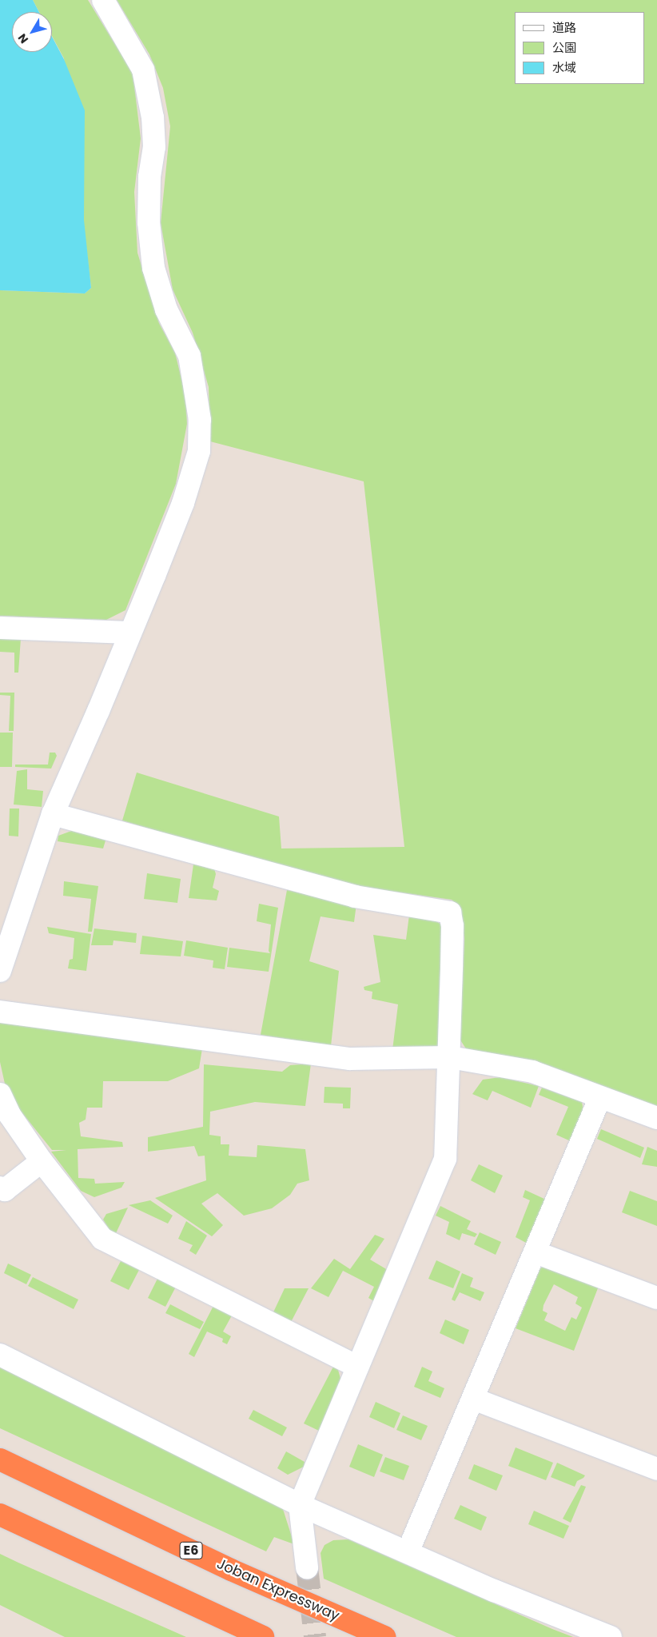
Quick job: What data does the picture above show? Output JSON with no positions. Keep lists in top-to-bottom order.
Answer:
{
  "streets": {
    "highway": ["E6", "Joban Expressway"]
  },
  "legend": ["道路", "公園", "水域"],
  "north": "bottom left"
}
